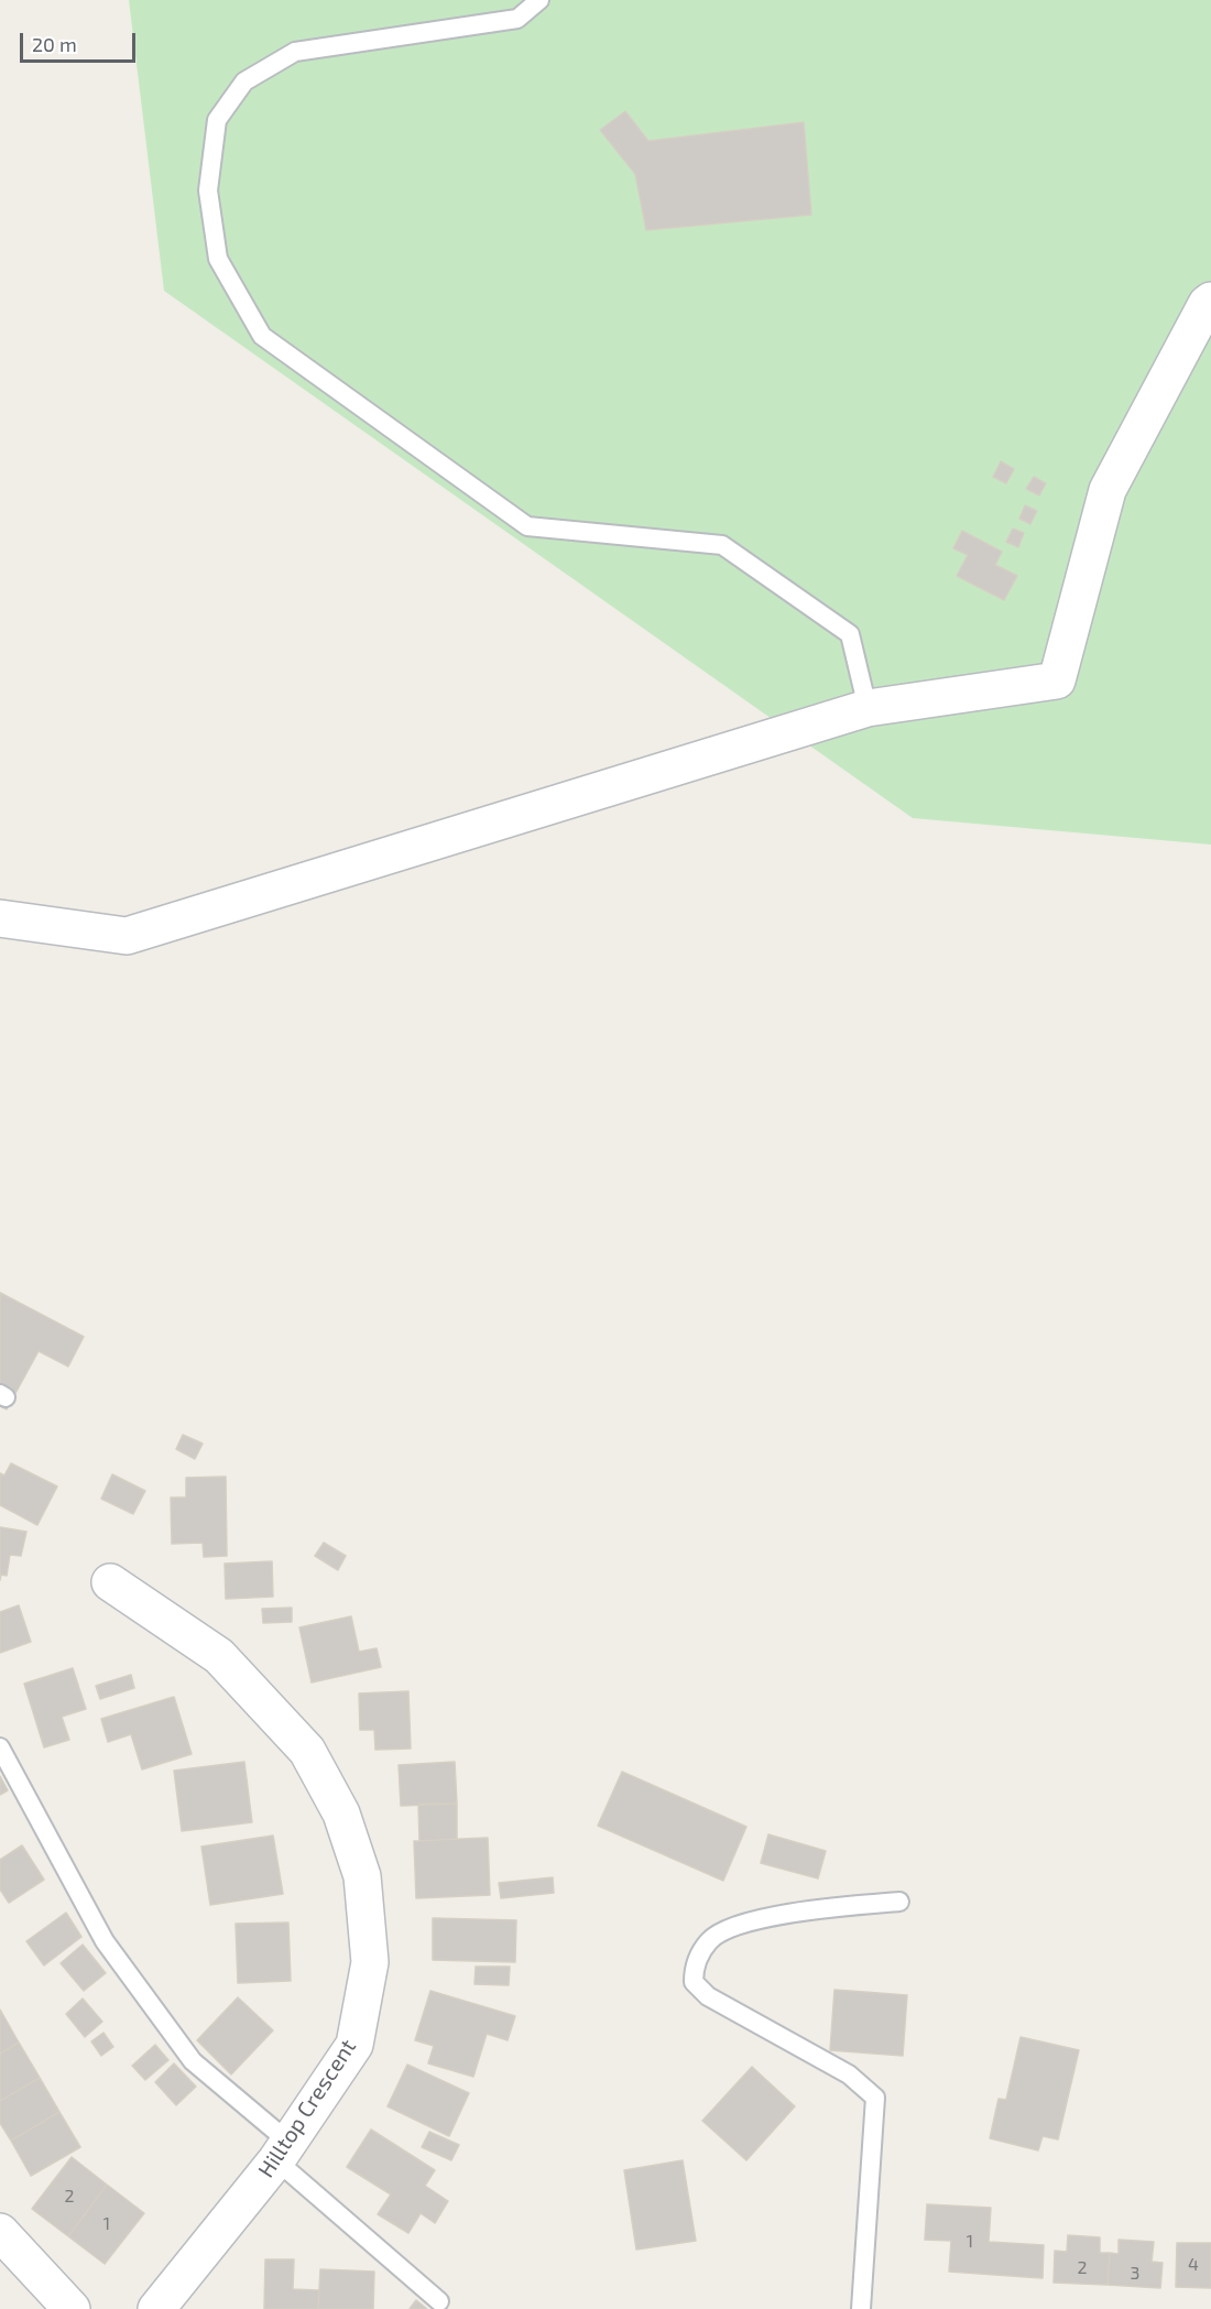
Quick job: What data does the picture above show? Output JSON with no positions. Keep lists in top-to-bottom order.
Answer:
{
  "streets": {
    "street": ["Hilltop Crescent"]
  },
  "house_numbers": [
    "2",
    "1",
    "1",
    "4",
    "2",
    "3"
  ],
  "scale_bar": "20 m"
}
